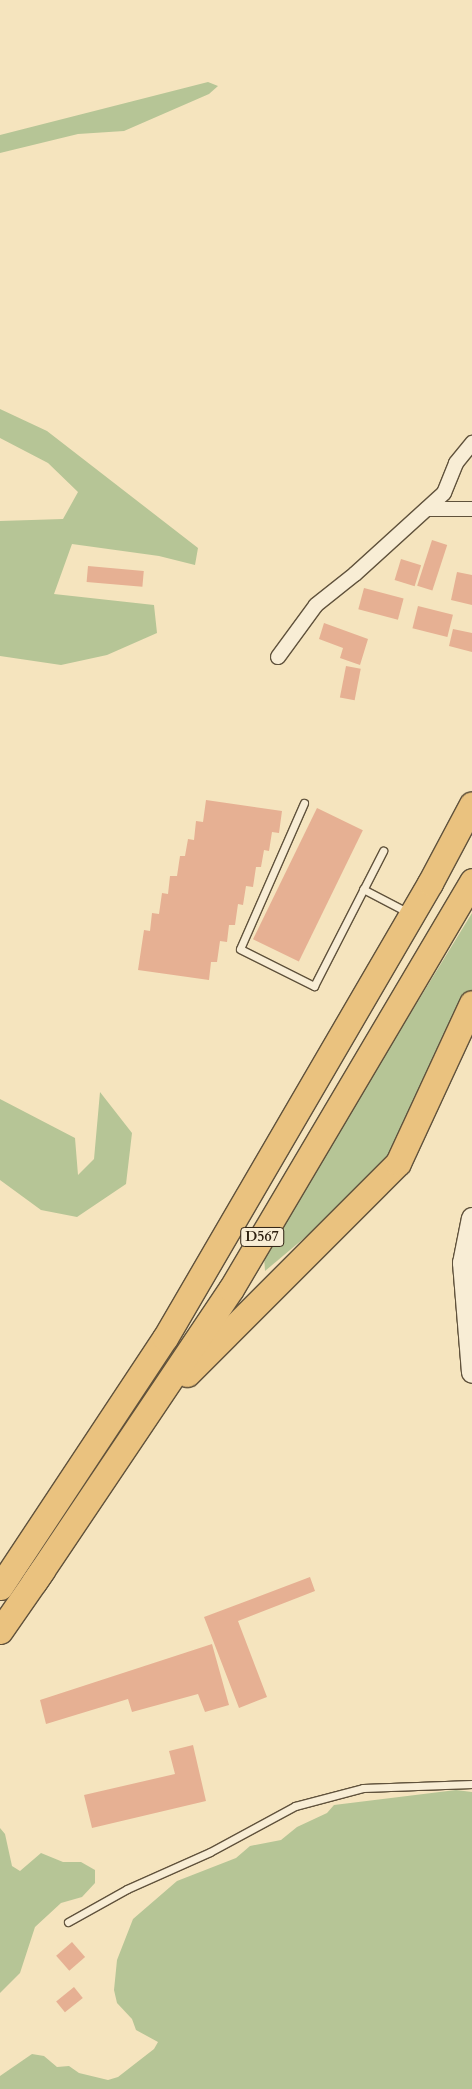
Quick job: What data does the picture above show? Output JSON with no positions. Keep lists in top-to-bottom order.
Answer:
{
  "streets": {
    "highway": ["D567"]
  }
}
